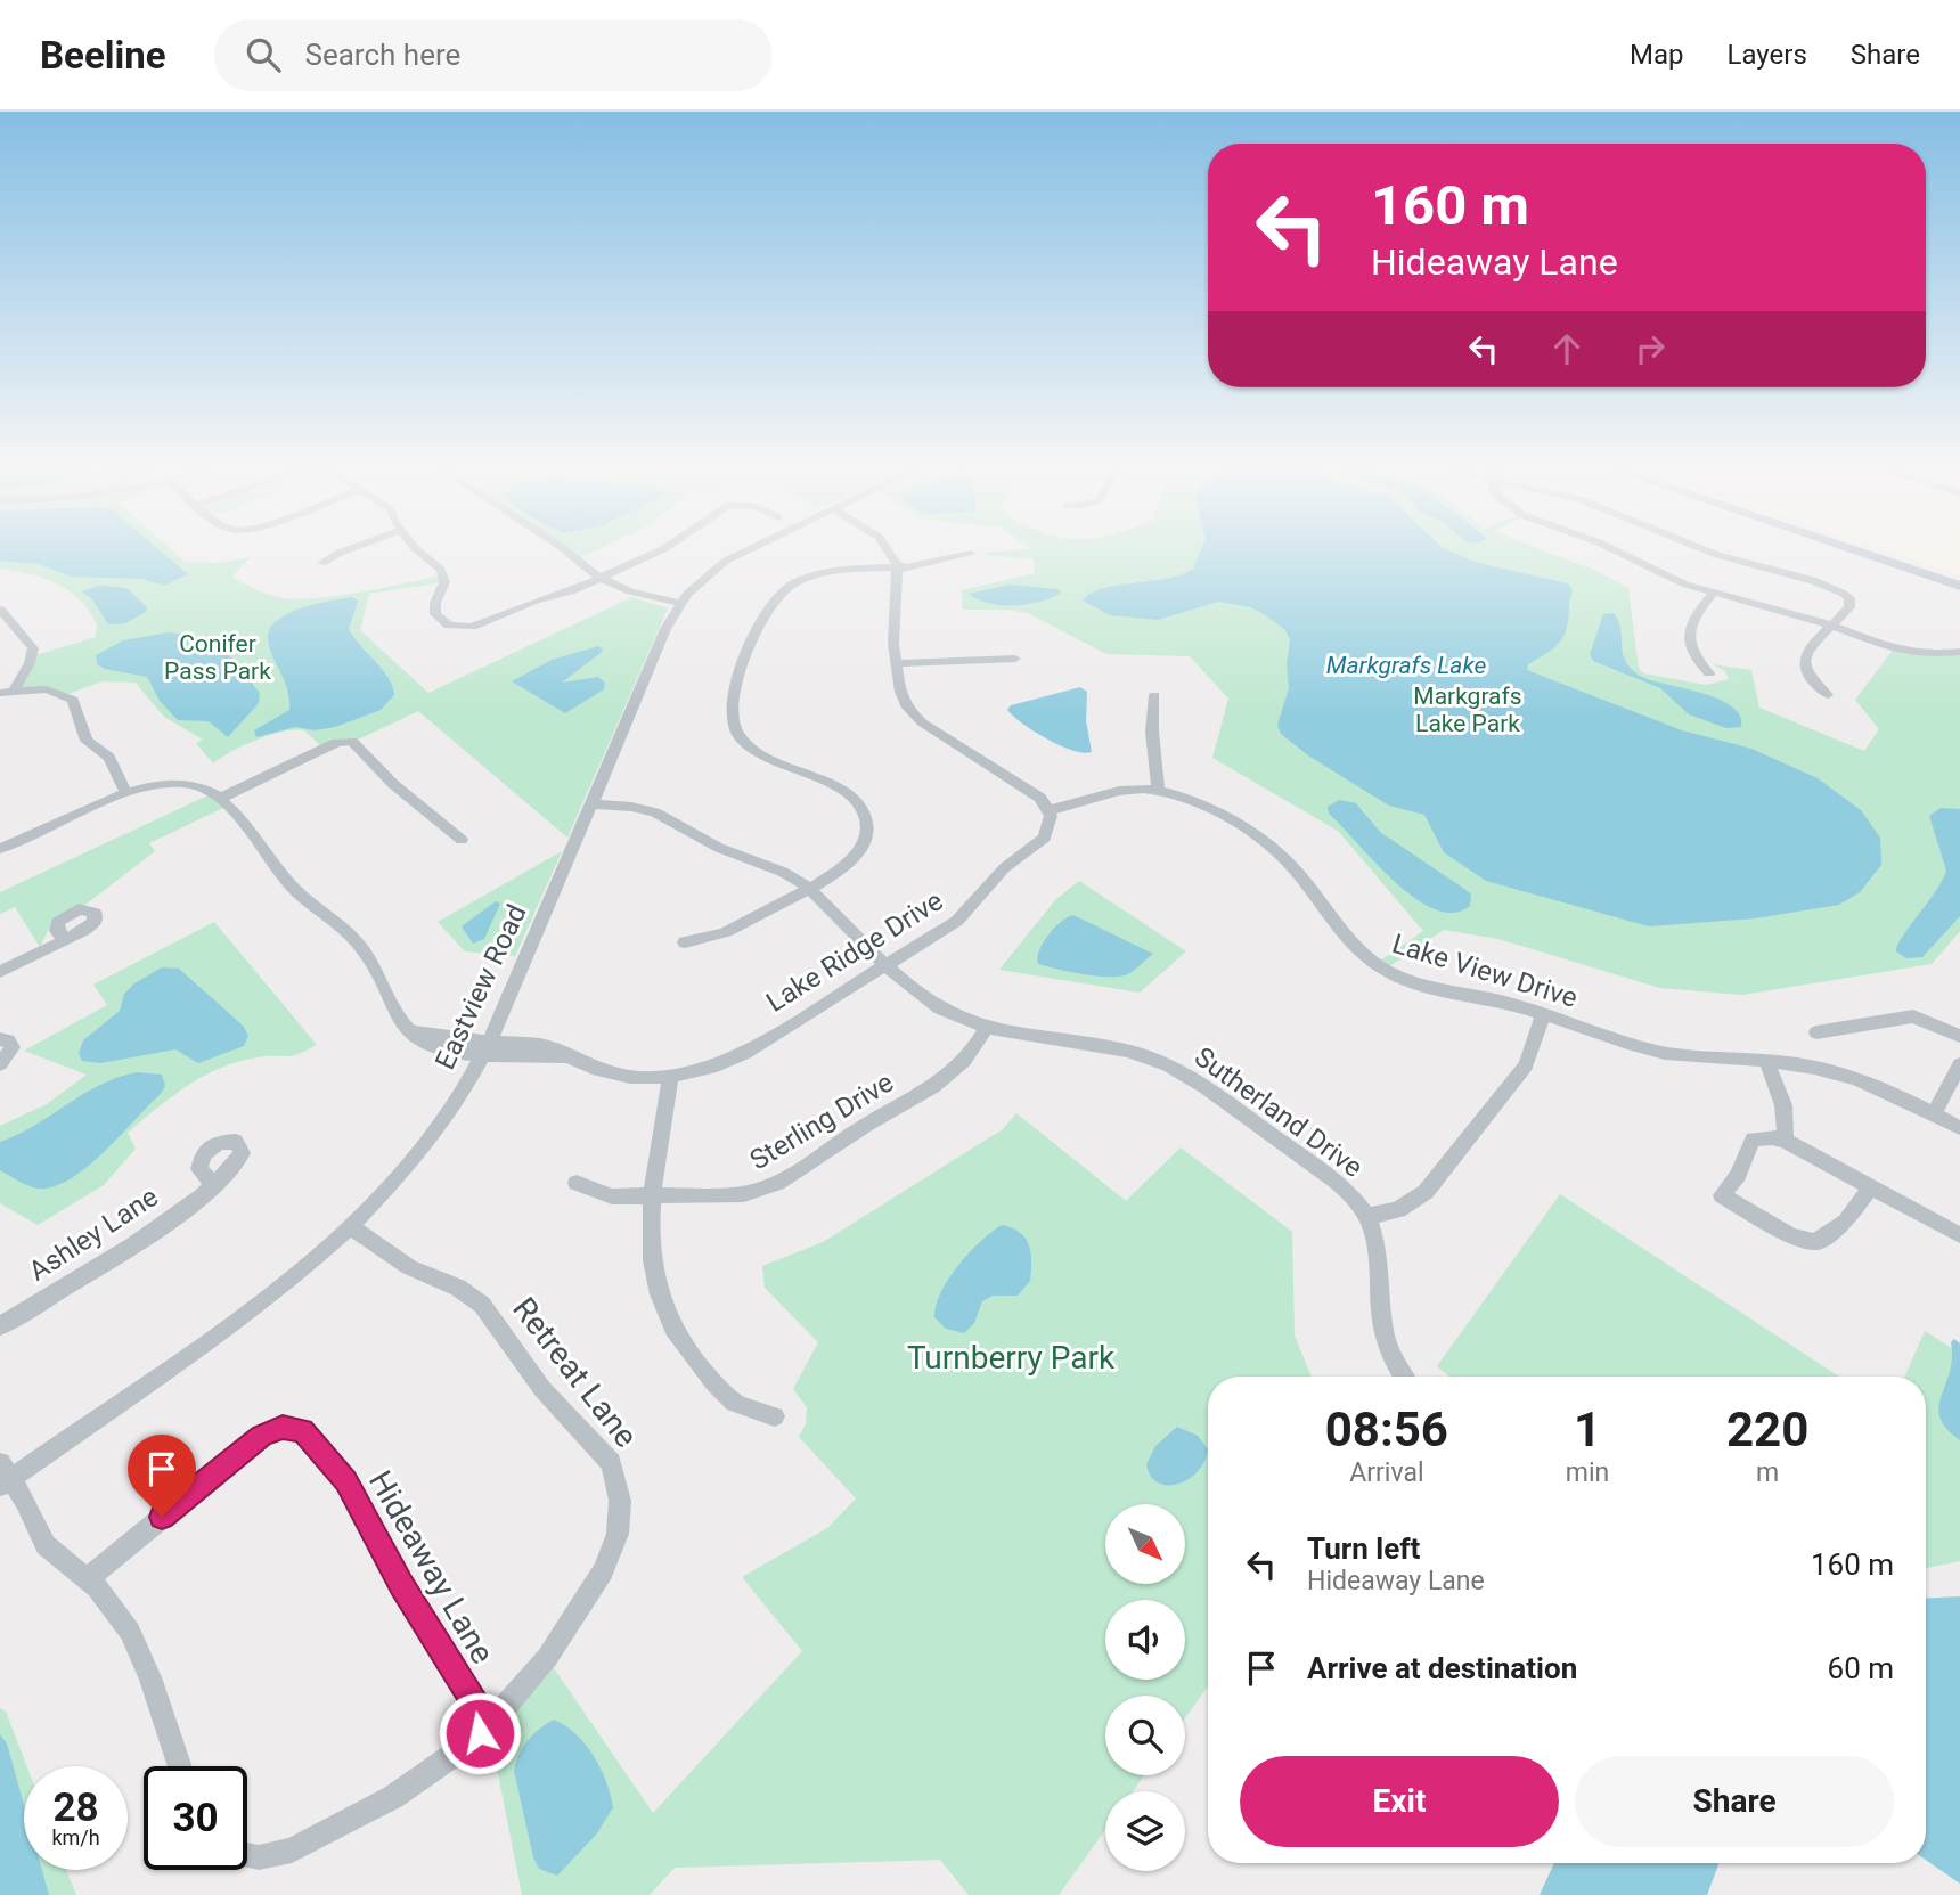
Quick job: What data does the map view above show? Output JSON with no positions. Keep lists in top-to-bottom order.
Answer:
{
  "streets": {
    "street": [
      "Lake Ridge Drive",
      "Lake View Drive",
      "Eastview Road",
      "Sutherland Drive",
      "Sterling Drive",
      "Ashley Lane",
      "Retreat Lane",
      "Hideaway Lane"
    ]
  },
  "crossings": [
    ["Lake Ridge Drive", "Lake View Drive"],
    ["Lake Ridge Drive", "Eastview Road"],
    ["Lake Ridge Drive", "Sutherland Drive"],
    ["Eastview Road", "Sutherland Drive"],
    ["Eastview Road", "Retreat Lane"],
    ["Sutherland Drive", "Sterling Drive"],
    ["Retreat Lane", "Hideaway Lane"]
  ],
  "water": ["Markgrafs Lake"],
  "parks": ["Conifer Pass Park", "Markgrafs Lake Park", "Turnberry Park"],
  "north": "bottom right",
  "page": {
    "header": "Beeline",
    "search": "Search here",
    "nav": ["Map", "Layers", "Share"],
    "turn": ["160 m", "Hideaway Lane"],
    "eta": [
      "08:56",
      "Arrival",
      "1",
      "min",
      "220",
      "m"
    ],
    "list": [
      {
        "name": "Turn left",
        "note": "Hideaway Lane",
        "value": "160 m"
      },
      {
        "name": "Arrive at destination",
        "value": "60 m"
      }
    ],
    "buttons": ["Exit", "Share"],
    "speed": "28 km/h",
    "limit": "30"
  }
}
